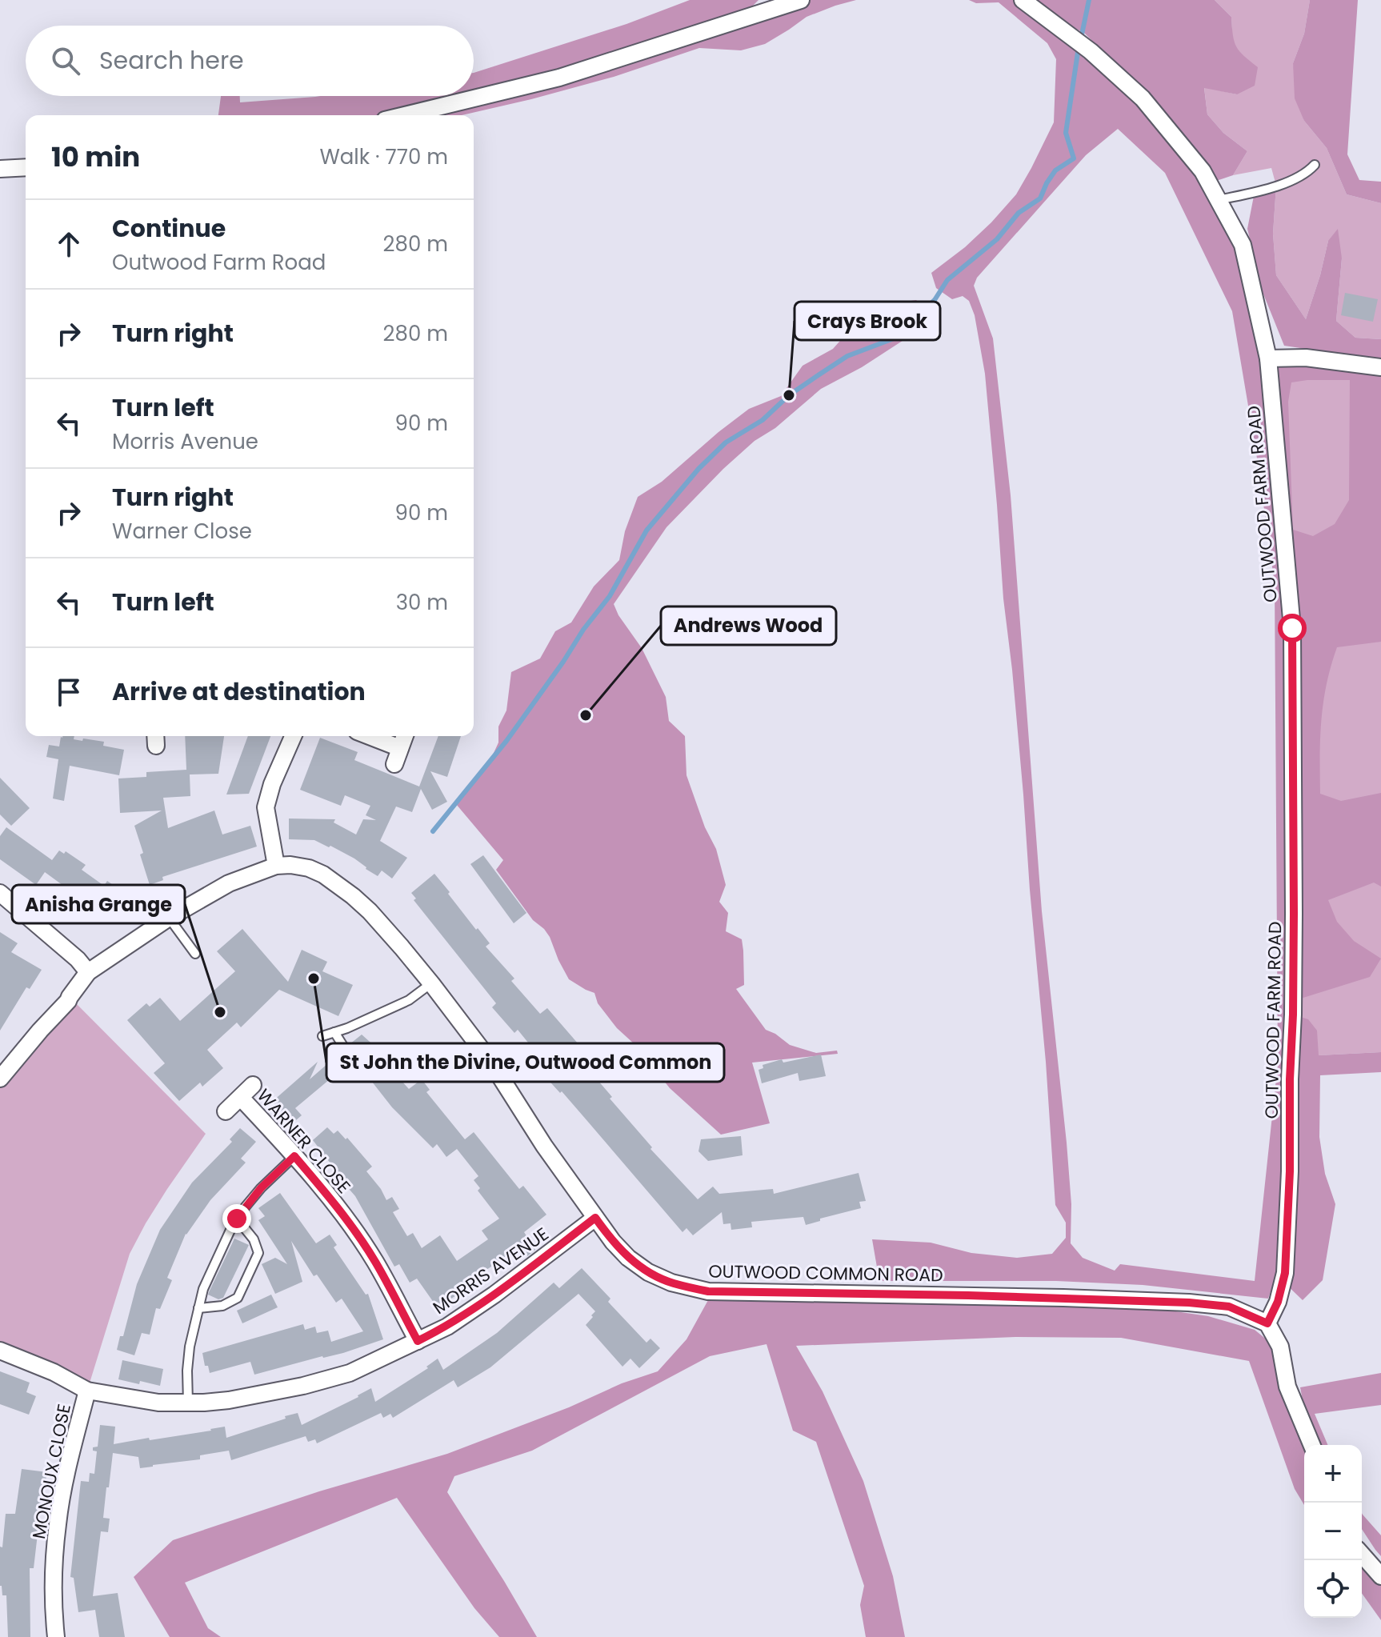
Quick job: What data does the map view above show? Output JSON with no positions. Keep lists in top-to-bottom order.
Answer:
{
  "streets": {
    "street": [
      "OUTWOOD FARM ROAD",
      "WARNER CLOSE",
      "MORRIS AVENUE",
      "OUTWOOD COMMON ROAD",
      "MONOUX CLOSE"
    ]
  },
  "crossings": [
    ["OUTWOOD FARM ROAD", "OUTWOOD COMMON ROAD"],
    ["WARNER CLOSE", "MORRIS AVENUE"],
    ["MORRIS AVENUE", "OUTWOOD COMMON ROAD"],
    ["MORRIS AVENUE", "MONOUX CLOSE"]
  ],
  "places": [
    "Crays Brook",
    "Andrews Wood",
    "St John the Divine, Outwood Common",
    "Anisha Grange"
  ],
  "page": {
    "search": "Search here",
    "heading": ["10 min", "Walk · 770 m"],
    "list": [
      ["Continue", "Outwood Farm Road", "280 m"],
      ["Turn right", "280 m"],
      ["Turn left", "Morris Avenue", "90 m"],
      ["Turn right", "Warner Close", "90 m"],
      ["Turn left", "30 m"],
      "Arrive at destination"
    ],
    "map_buttons": ["+", "−"]
  }
}
